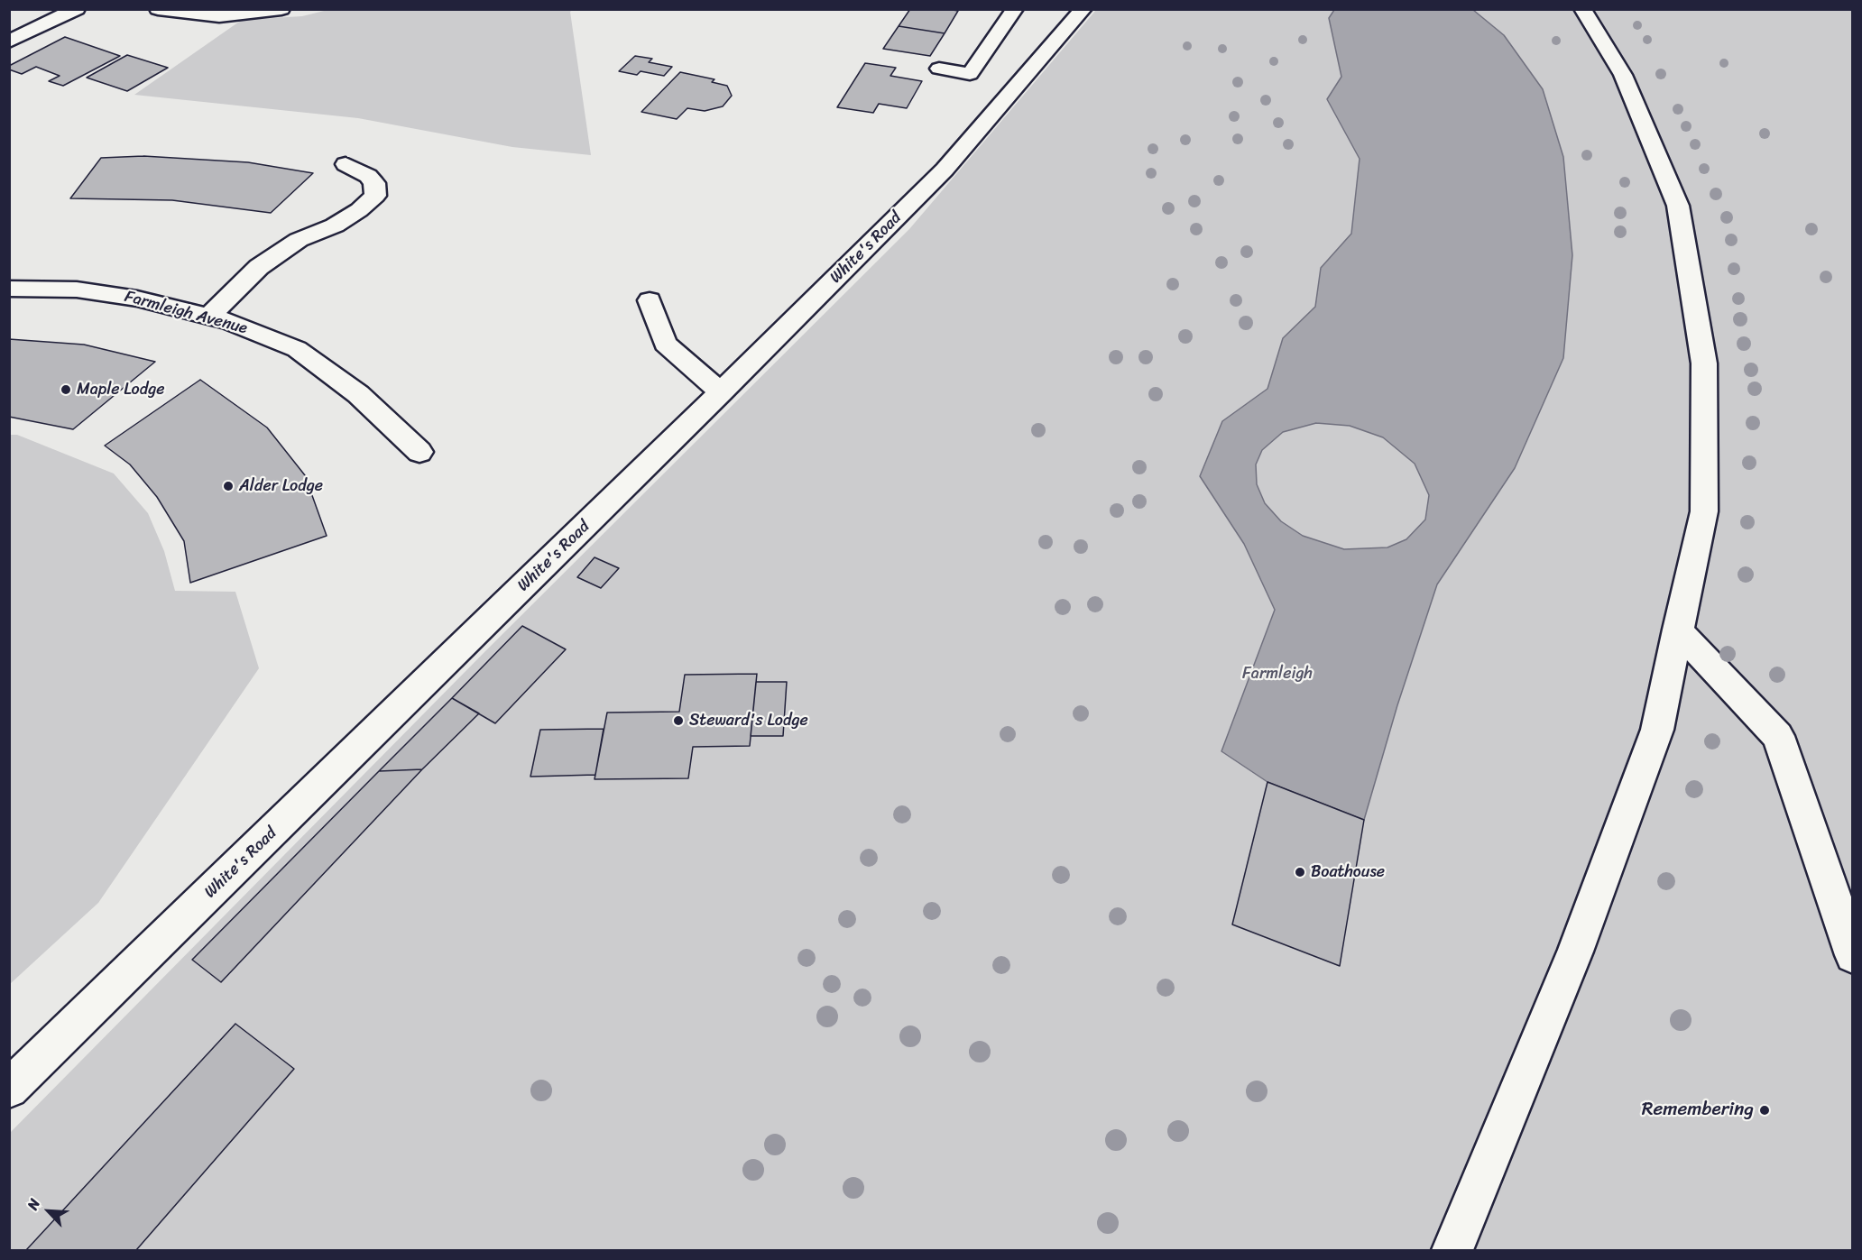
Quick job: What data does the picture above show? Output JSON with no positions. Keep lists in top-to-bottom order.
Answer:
{
  "streets": {
    "street": ["White's Road", "Farmleigh Avenue"]
  },
  "parks": ["Farmleigh"],
  "places": [
    "Maple Lodge",
    "Alder Lodge",
    "Steward's Lodge",
    "Boathouse",
    "Remembering"
  ],
  "north": "top left"
}
